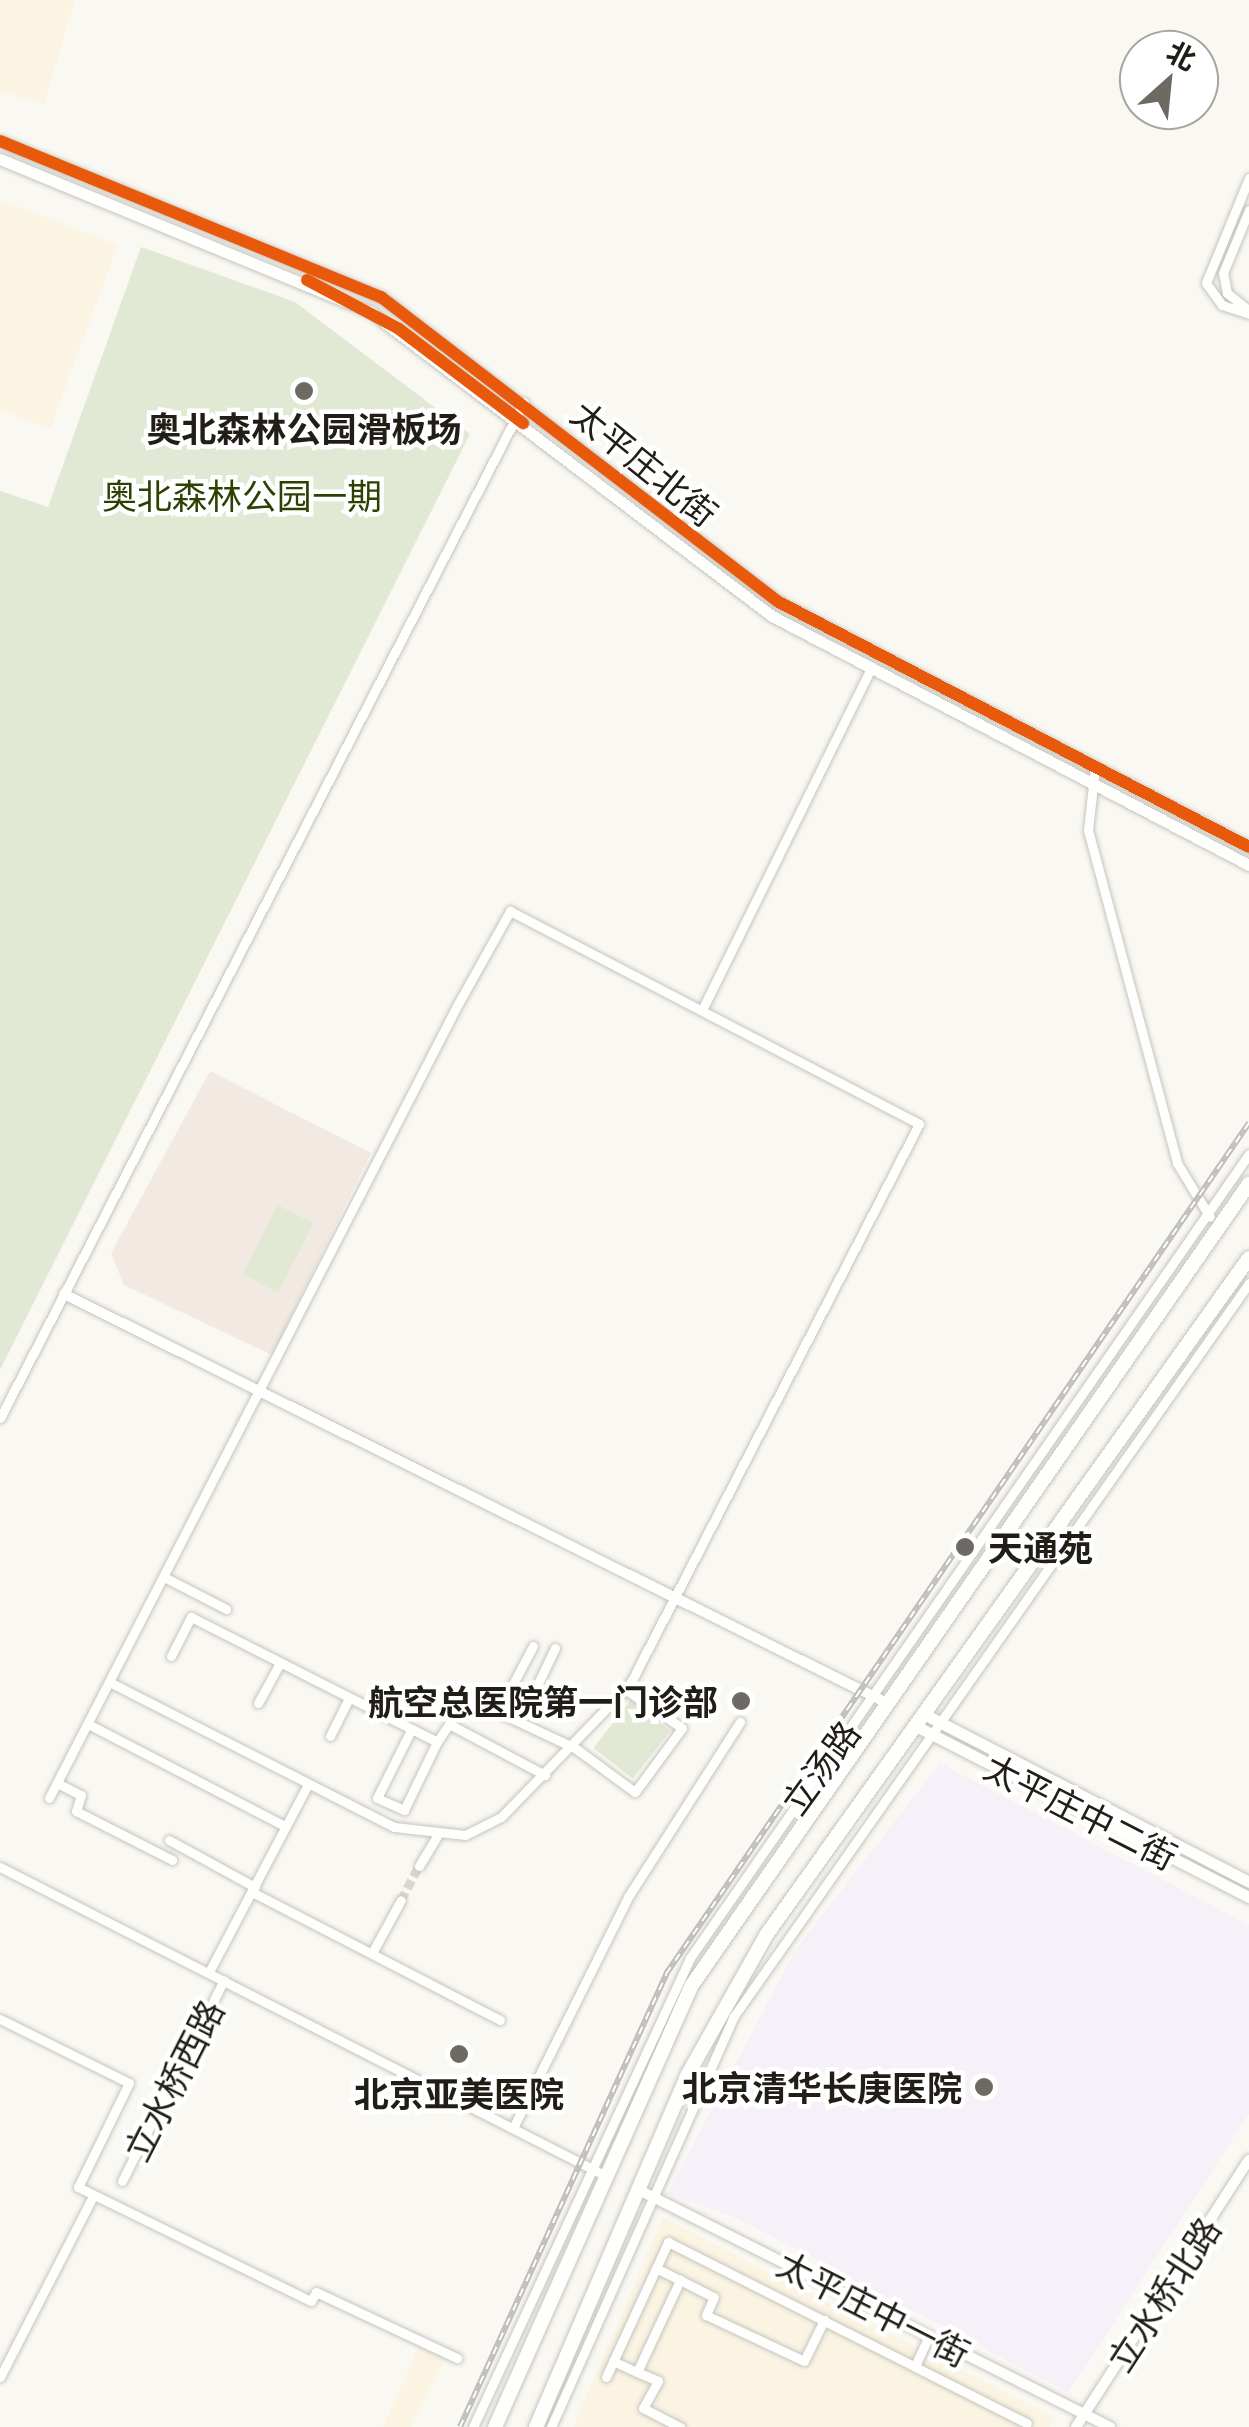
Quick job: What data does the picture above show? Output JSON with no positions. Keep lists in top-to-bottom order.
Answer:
{
  "streets": {
    "main road": ["太平庄北街", "立汤路", "太平庄中二街"],
    "street": ["立水桥西路", "立水桥北路", "太平庄中一街"]
  },
  "crossings": [
    ["立汤路", "太平庄中二街"],
    ["立汤路", "太平庄中一街"],
    ["立水桥北路", "太平庄中一街"]
  ],
  "parks": ["奥北森林公园一期"],
  "places": [
    "奥北森林公园滑板场",
    "天通苑",
    "航空总医院第一门诊部",
    "北京亚美医院",
    "北京清华长庚医院"
  ],
  "north": "top right"
}
